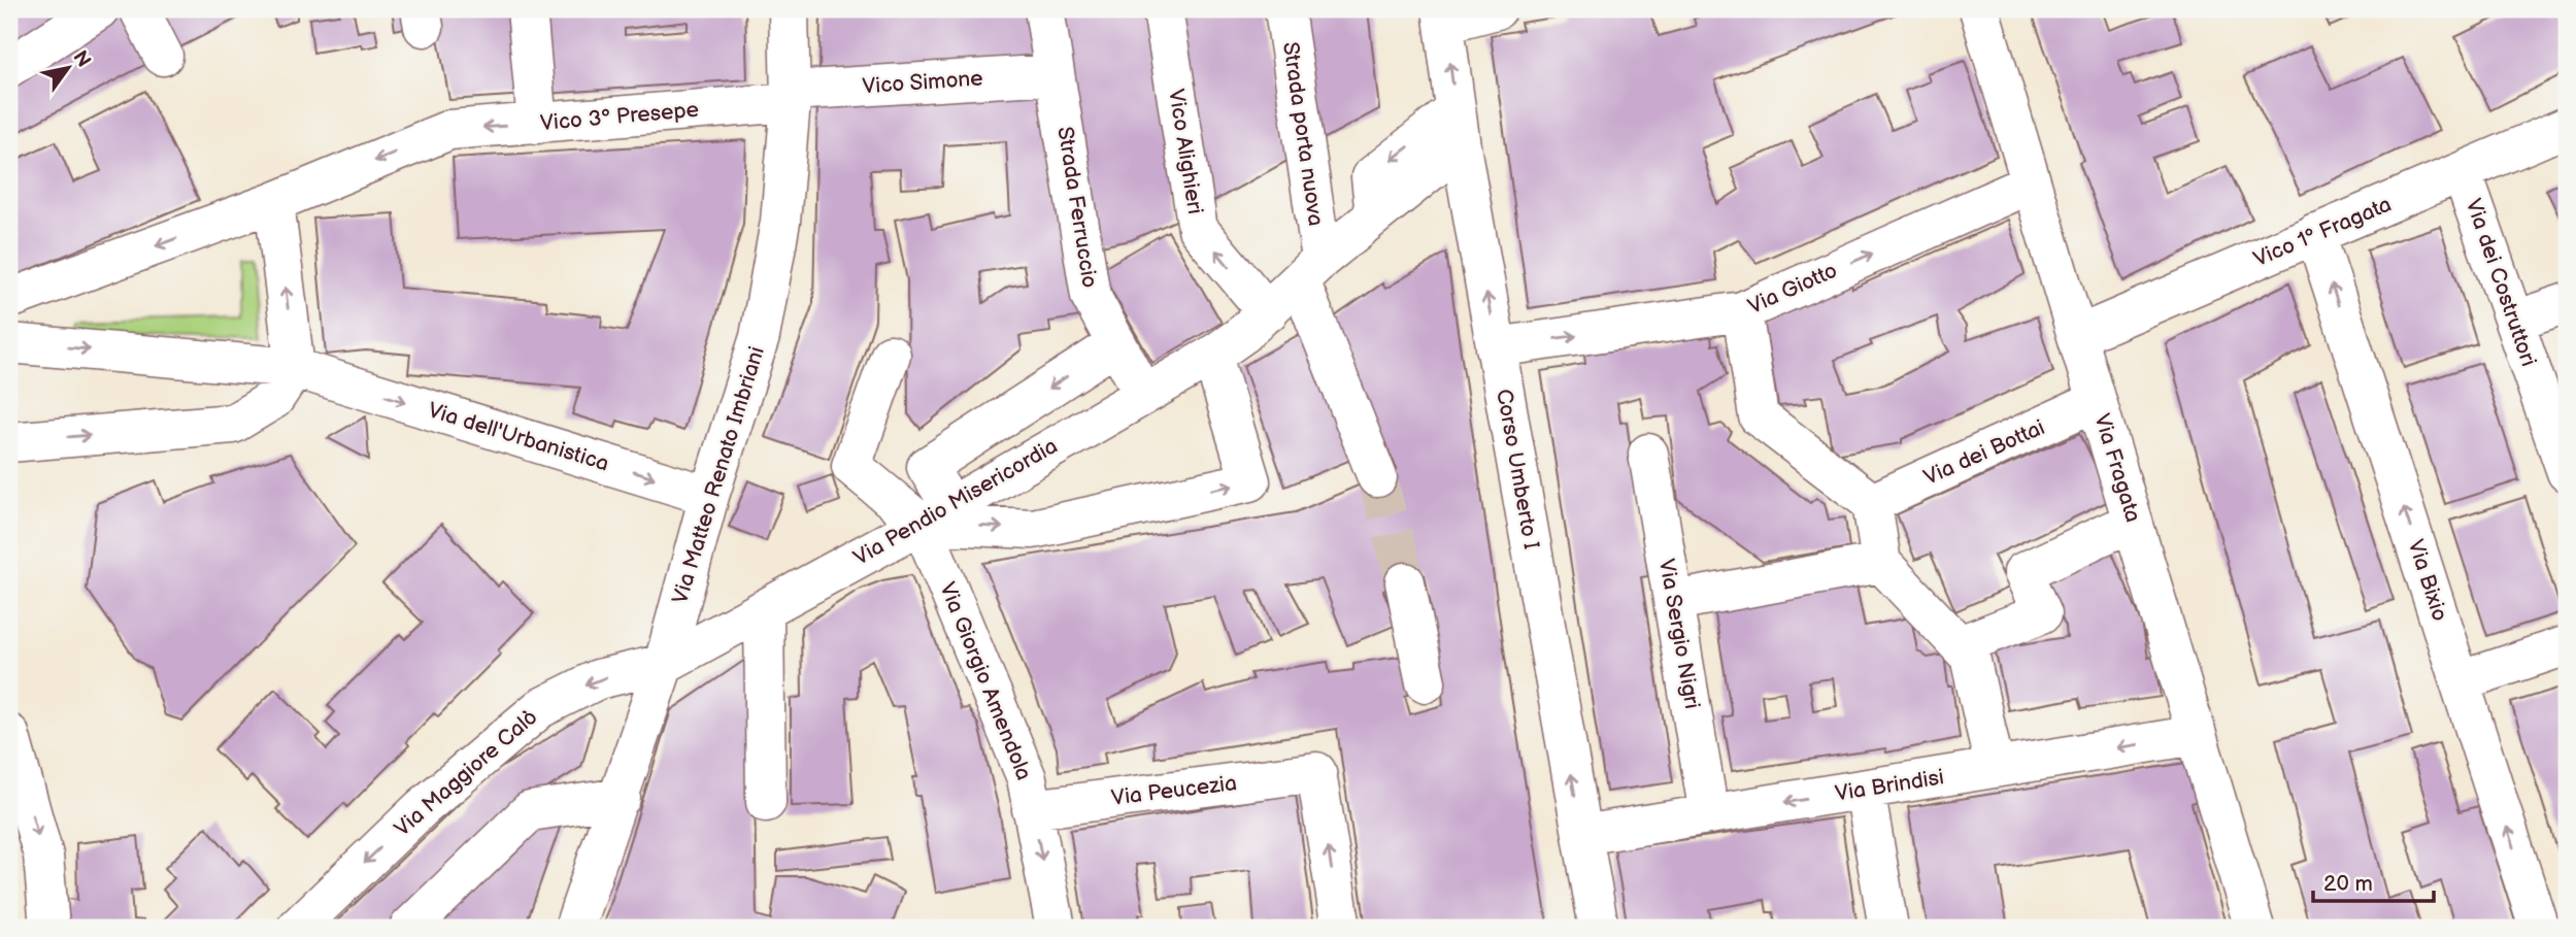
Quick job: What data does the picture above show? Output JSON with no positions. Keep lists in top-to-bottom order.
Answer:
{
  "streets": {
    "street": [
      "Vico Simone",
      "Vico 3º Presepe",
      "Strada porta nuova",
      "Vico Alighieri",
      "Strada Ferruccio",
      "Vico 1º Fragata",
      "Via dei Costruttori",
      "Via Giotto",
      "Via dell'Urbanistica",
      "Via dei Bottai",
      "Via Fragata",
      "Corso Umberto I",
      "Via Matteo Renato Imbriani",
      "Via Pendio Misericordia",
      "Via Bixio",
      "Via Sergio Nigri",
      "Via Giorgio Amendola",
      "Via Maggiore Calò",
      "Via Brindisi",
      "Via Peucezia"
    ]
  },
  "crossings": [
    ["Vico Simone", "Vico 3º Presepe"],
    ["Vico Simone", "Strada Ferruccio"],
    ["Vico Simone", "Via Matteo Renato Imbriani"],
    ["Vico 3º Presepe", "Via Matteo Renato Imbriani"],
    ["Strada porta nuova", "Via Pendio Misericordia"],
    ["Vico Alighieri", "Via Pendio Misericordia"],
    ["Strada Ferruccio", "Via Pendio Misericordia"],
    ["Strada Ferruccio", "Via Giorgio Amendola"],
    ["Vico 1º Fragata", "Via dei Costruttori"],
    ["Vico 1º Fragata", "Via Fragata"],
    ["Vico 1º Fragata", "Via Bixio"],
    ["Via Giotto", "Via Fragata"],
    ["Via Giotto", "Corso Umberto I"],
    ["Via dell'Urbanistica", "Via Matteo Renato Imbriani"],
    ["Via dei Bottai", "Via Fragata"],
    ["Via Fragata", "Via Brindisi"],
    ["Corso Umberto I", "Via Pendio Misericordia"],
    ["Corso Umberto I", "Via Brindisi"],
    ["Via Matteo Renato Imbriani", "Via Pendio Misericordia"],
    ["Via Matteo Renato Imbriani", "Via Maggiore Calò"],
    ["Via Pendio Misericordia", "Via Giorgio Amendola"],
    ["Via Pendio Misericordia", "Via Maggiore Calò"],
    ["Via Sergio Nigri", "Via Brindisi"],
    ["Via Giorgio Amendola", "Via Peucezia"]
  ],
  "one_way": [
    "Vico Alighieri",
    "Via dell'Urbanistica",
    "Corso Umberto I",
    "Via Bixio",
    "Via Giorgio Amendola"
  ],
  "scale_bar": "20 m",
  "north": "top right"
}
